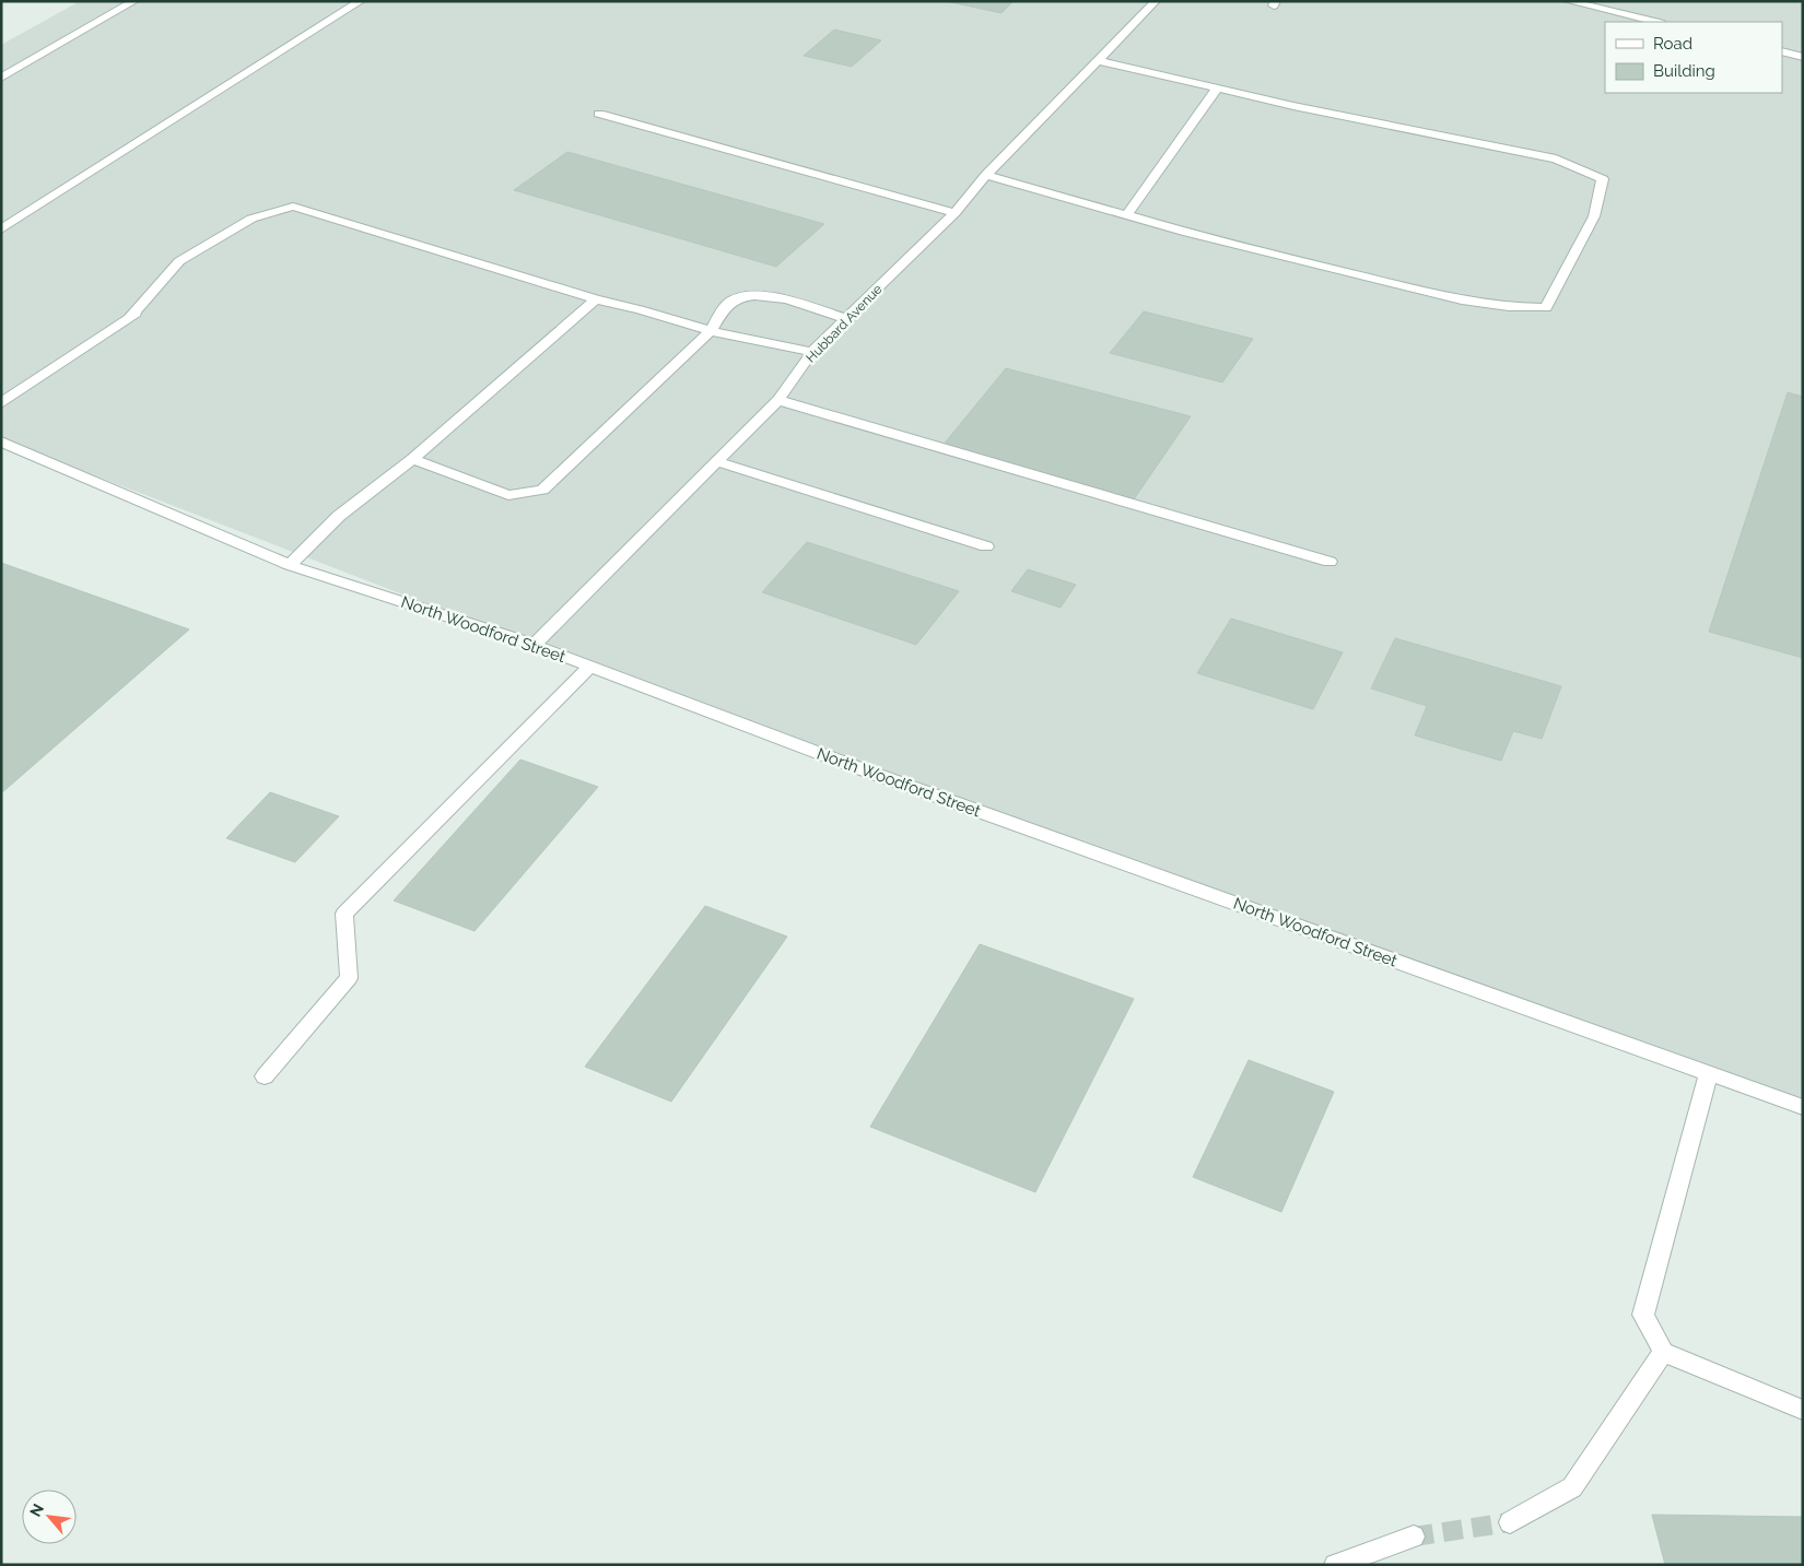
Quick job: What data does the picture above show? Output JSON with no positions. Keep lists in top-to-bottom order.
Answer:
{
  "streets": {
    "street": ["Hubbard Avenue", "North Woodford Street"]
  },
  "crossings": [
    ["Hubbard Avenue", "North Woodford Street"]
  ],
  "legend": ["Road", "Building"],
  "north": "top left"
}
